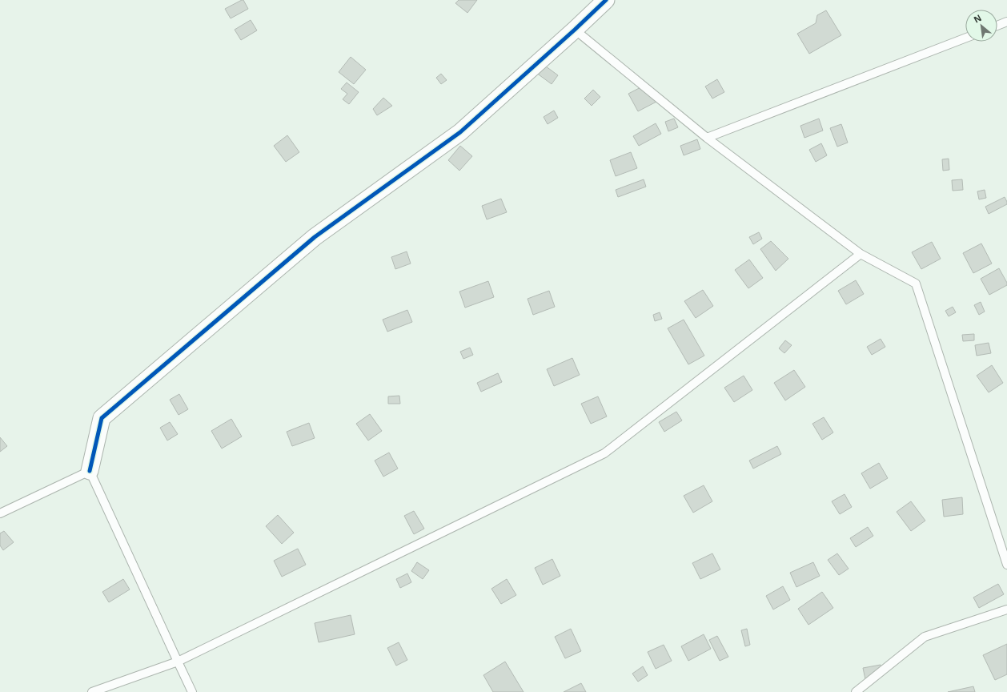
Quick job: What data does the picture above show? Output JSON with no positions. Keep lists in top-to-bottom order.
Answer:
{
  "north": "top left"
}
